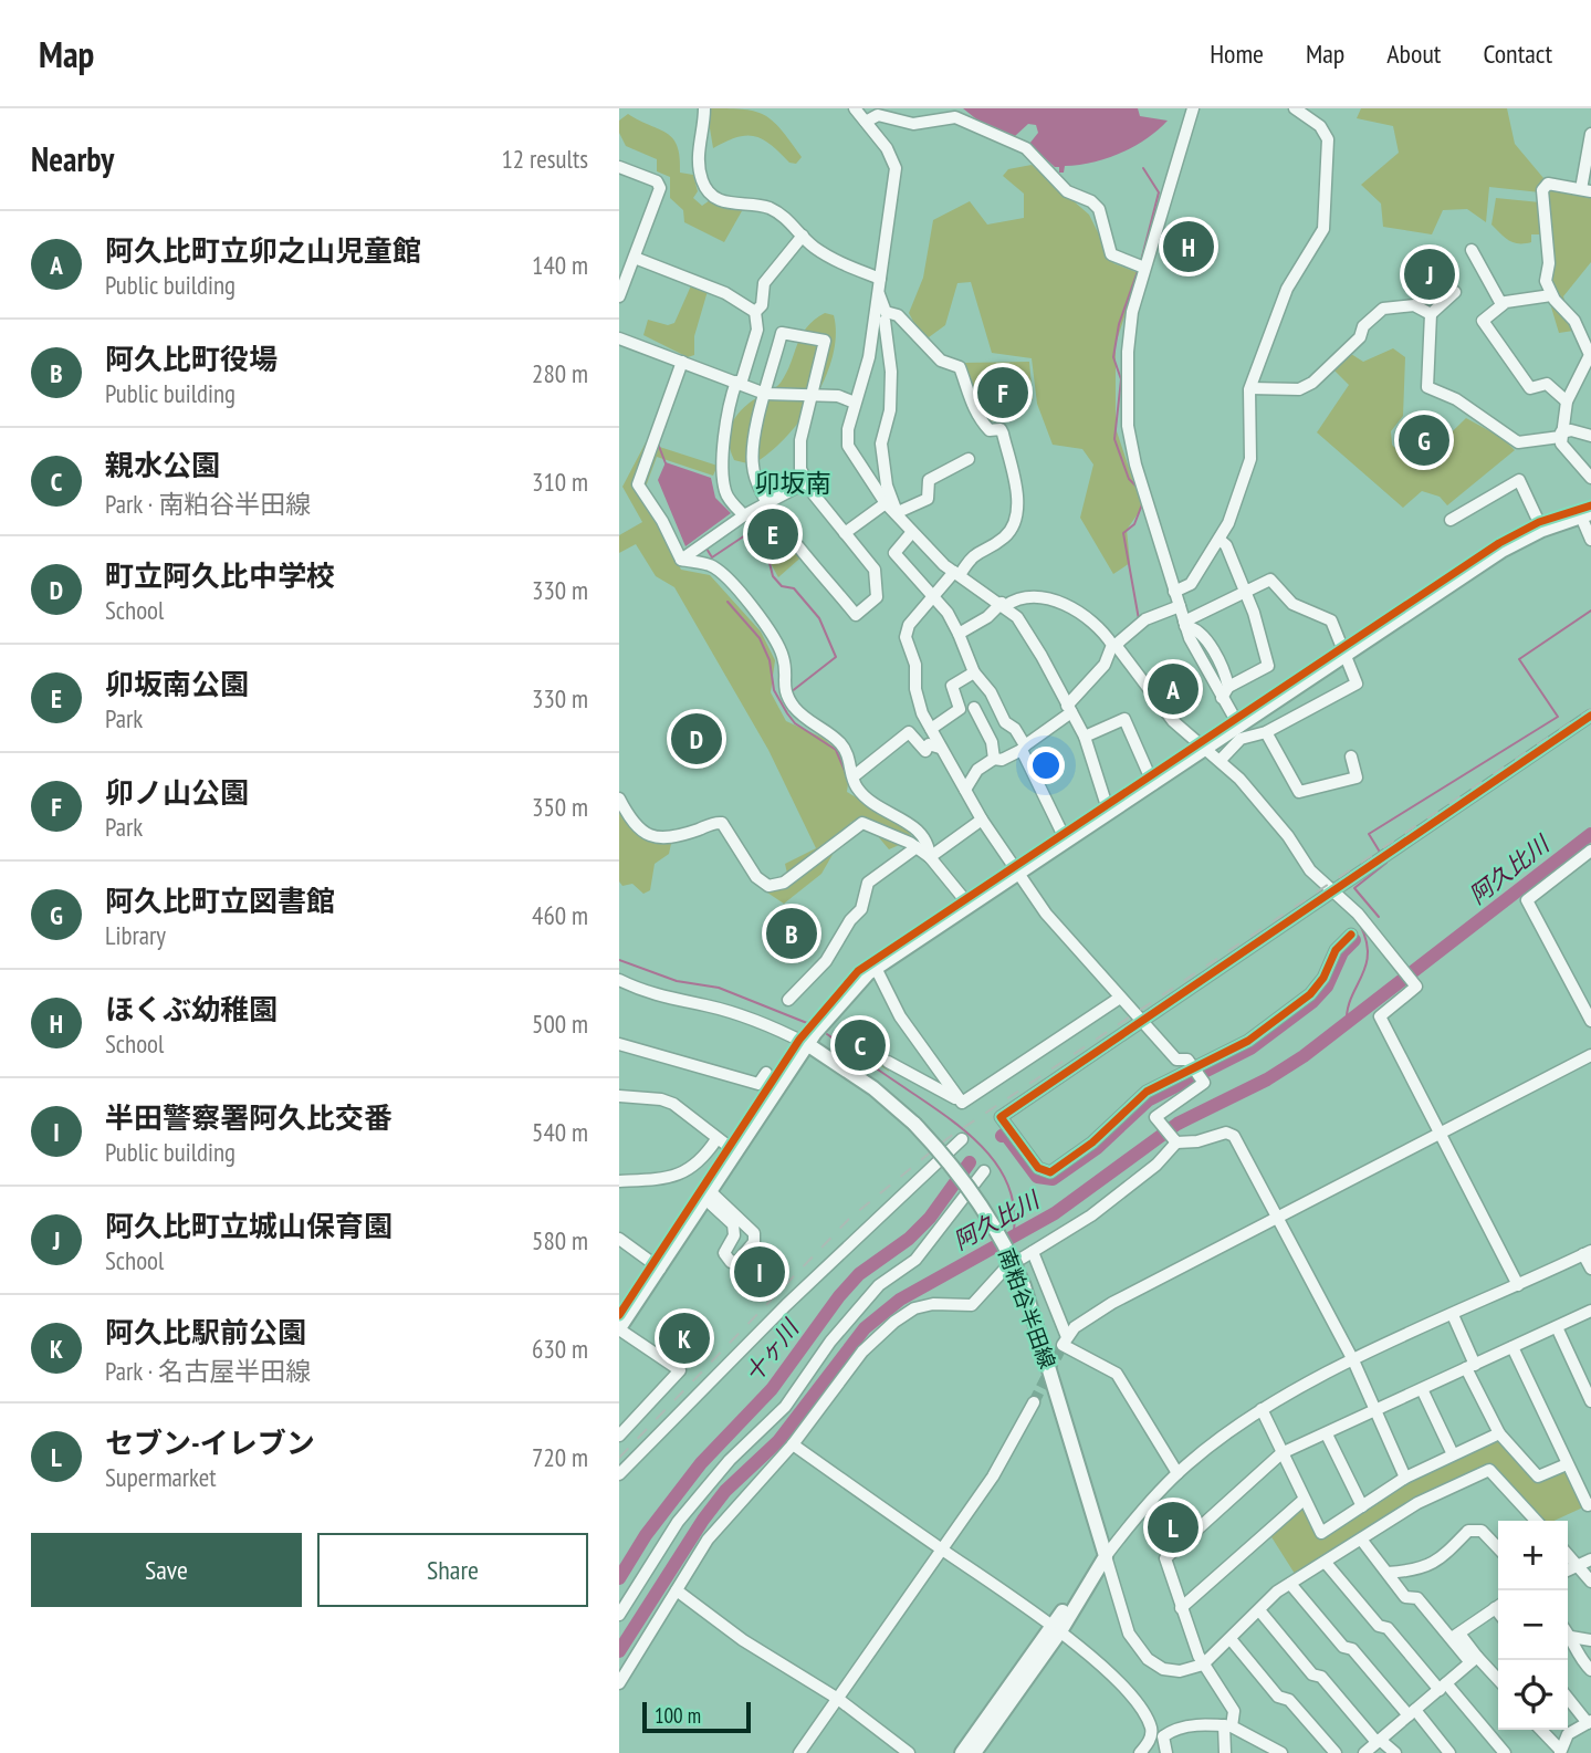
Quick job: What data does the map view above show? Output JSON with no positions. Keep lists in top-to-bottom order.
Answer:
{
  "streets": {
    "main road": ["南粕谷半田線"]
  },
  "districts": ["卯坂南"],
  "water": ["阿久比川", "十ヶ川"],
  "scale_bar": "100 m",
  "page": {
    "header": "Map",
    "nav": [
      "Home",
      "Map",
      "About",
      "Contact"
    ],
    "heading": ["Nearby", "12 results"],
    "list": [
      {
        "mark": "A",
        "name": "阿久比町立卯之山児童館",
        "note": "Public building",
        "value": "140 m"
      },
      {
        "mark": "B",
        "name": "阿久比町役場",
        "note": "Public building",
        "value": "280 m"
      },
      {
        "mark": "C",
        "name": "親水公園",
        "note": "Park · 南粕谷半田線",
        "value": "310 m"
      },
      {
        "mark": "D",
        "name": "町立阿久比中学校",
        "note": "School",
        "value": "330 m"
      },
      {
        "mark": "E",
        "name": "卯坂南公園",
        "note": "Park",
        "value": "330 m"
      },
      {
        "mark": "F",
        "name": "卯ノ山公園",
        "note": "Park",
        "value": "350 m"
      },
      {
        "mark": "G",
        "name": "阿久比町立図書館",
        "note": "Library",
        "value": "460 m"
      },
      {
        "mark": "H",
        "name": "ほくぶ幼稚園",
        "note": "School",
        "value": "500 m"
      },
      {
        "mark": "I",
        "name": "半田警察署阿久比交番",
        "note": "Public building",
        "value": "540 m"
      },
      {
        "mark": "J",
        "name": "阿久比町立城山保育園",
        "note": "School",
        "value": "580 m"
      },
      {
        "mark": "K",
        "name": "阿久比駅前公園",
        "note": "Park · 名古屋半田線",
        "value": "630 m"
      },
      {
        "mark": "L",
        "name": "セブン-イレブン",
        "note": "Supermarket",
        "value": "720 m"
      }
    ],
    "pins": [
      "H",
      "J",
      "F",
      "G",
      "E",
      "A",
      "D",
      "B",
      "C",
      "I",
      "K",
      "L"
    ],
    "buttons": ["Save", "Share"],
    "map_buttons": ["+", "−"],
    "scale": "100 m"
  }
}
